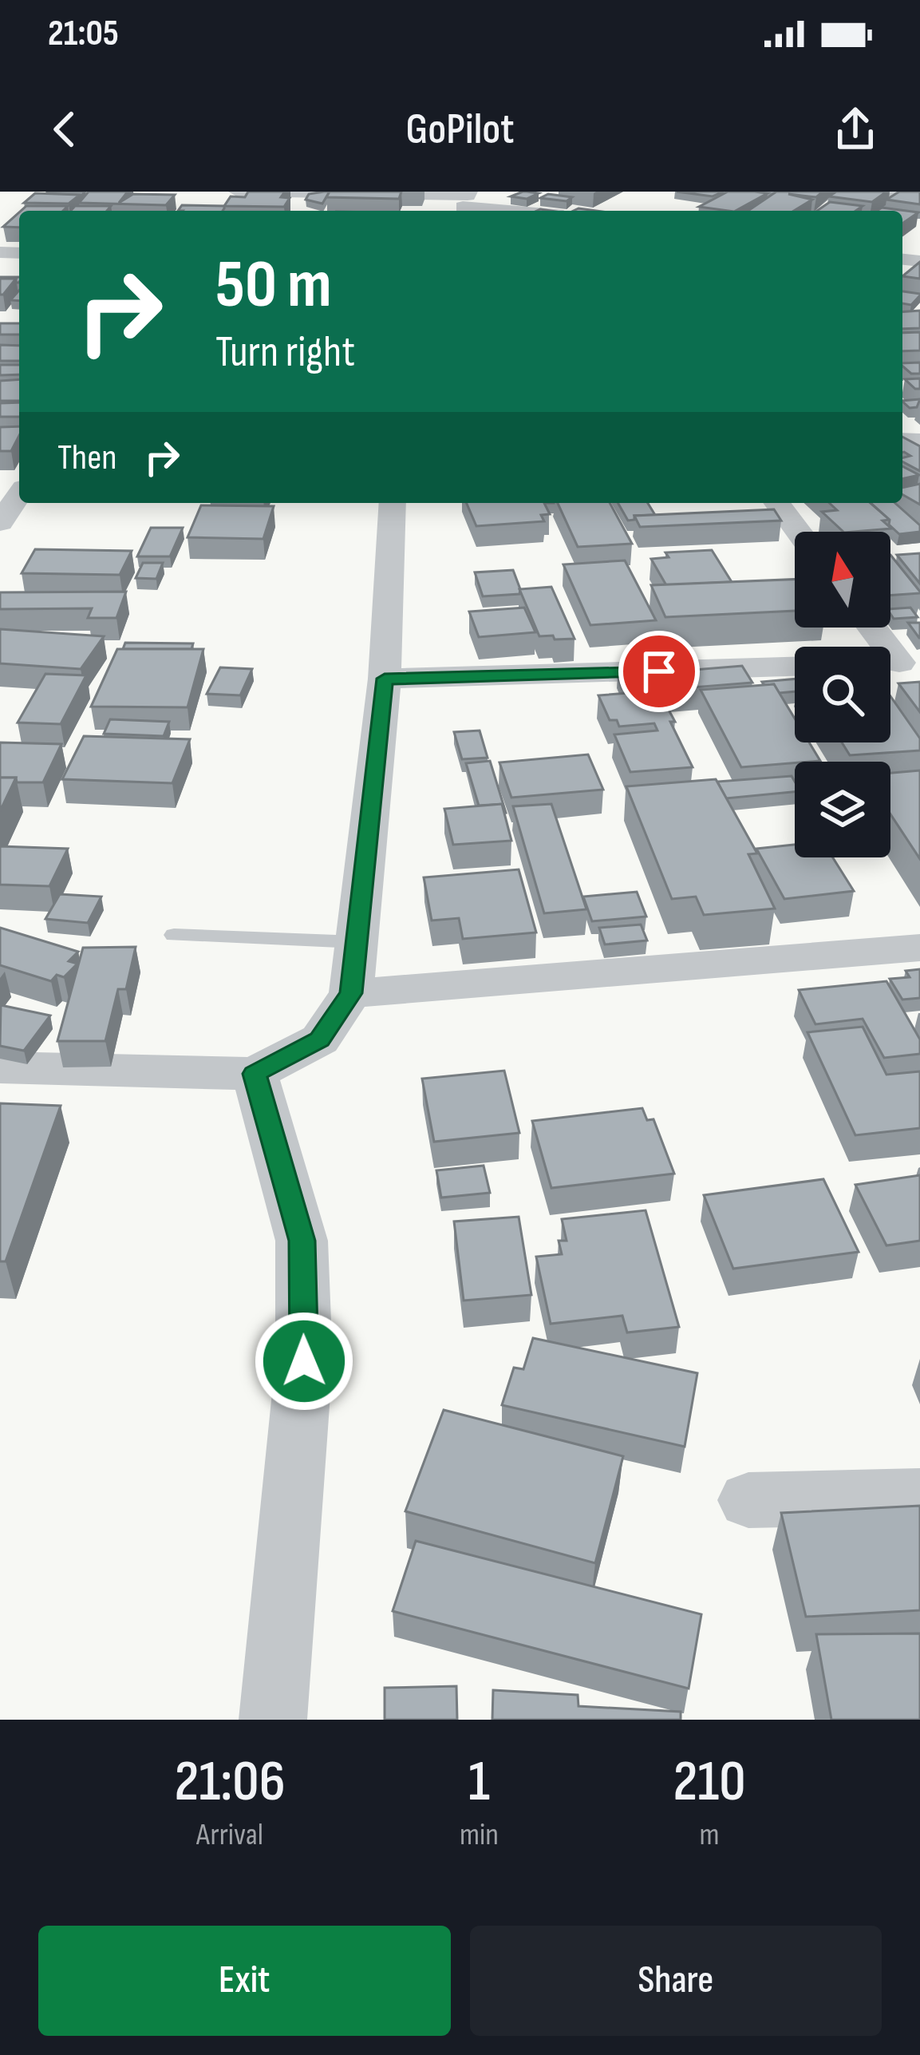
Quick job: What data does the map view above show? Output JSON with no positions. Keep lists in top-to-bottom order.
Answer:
{
  "north": "top",
  "page": {
    "status": "21:05",
    "header": "GoPilot",
    "turn": ["50 m", "Turn right"],
    "then": "Then",
    "eta": [
      "21:06",
      "Arrival",
      "1",
      "min",
      "210",
      "m"
    ],
    "buttons": ["Exit", "Share"]
  }
}
